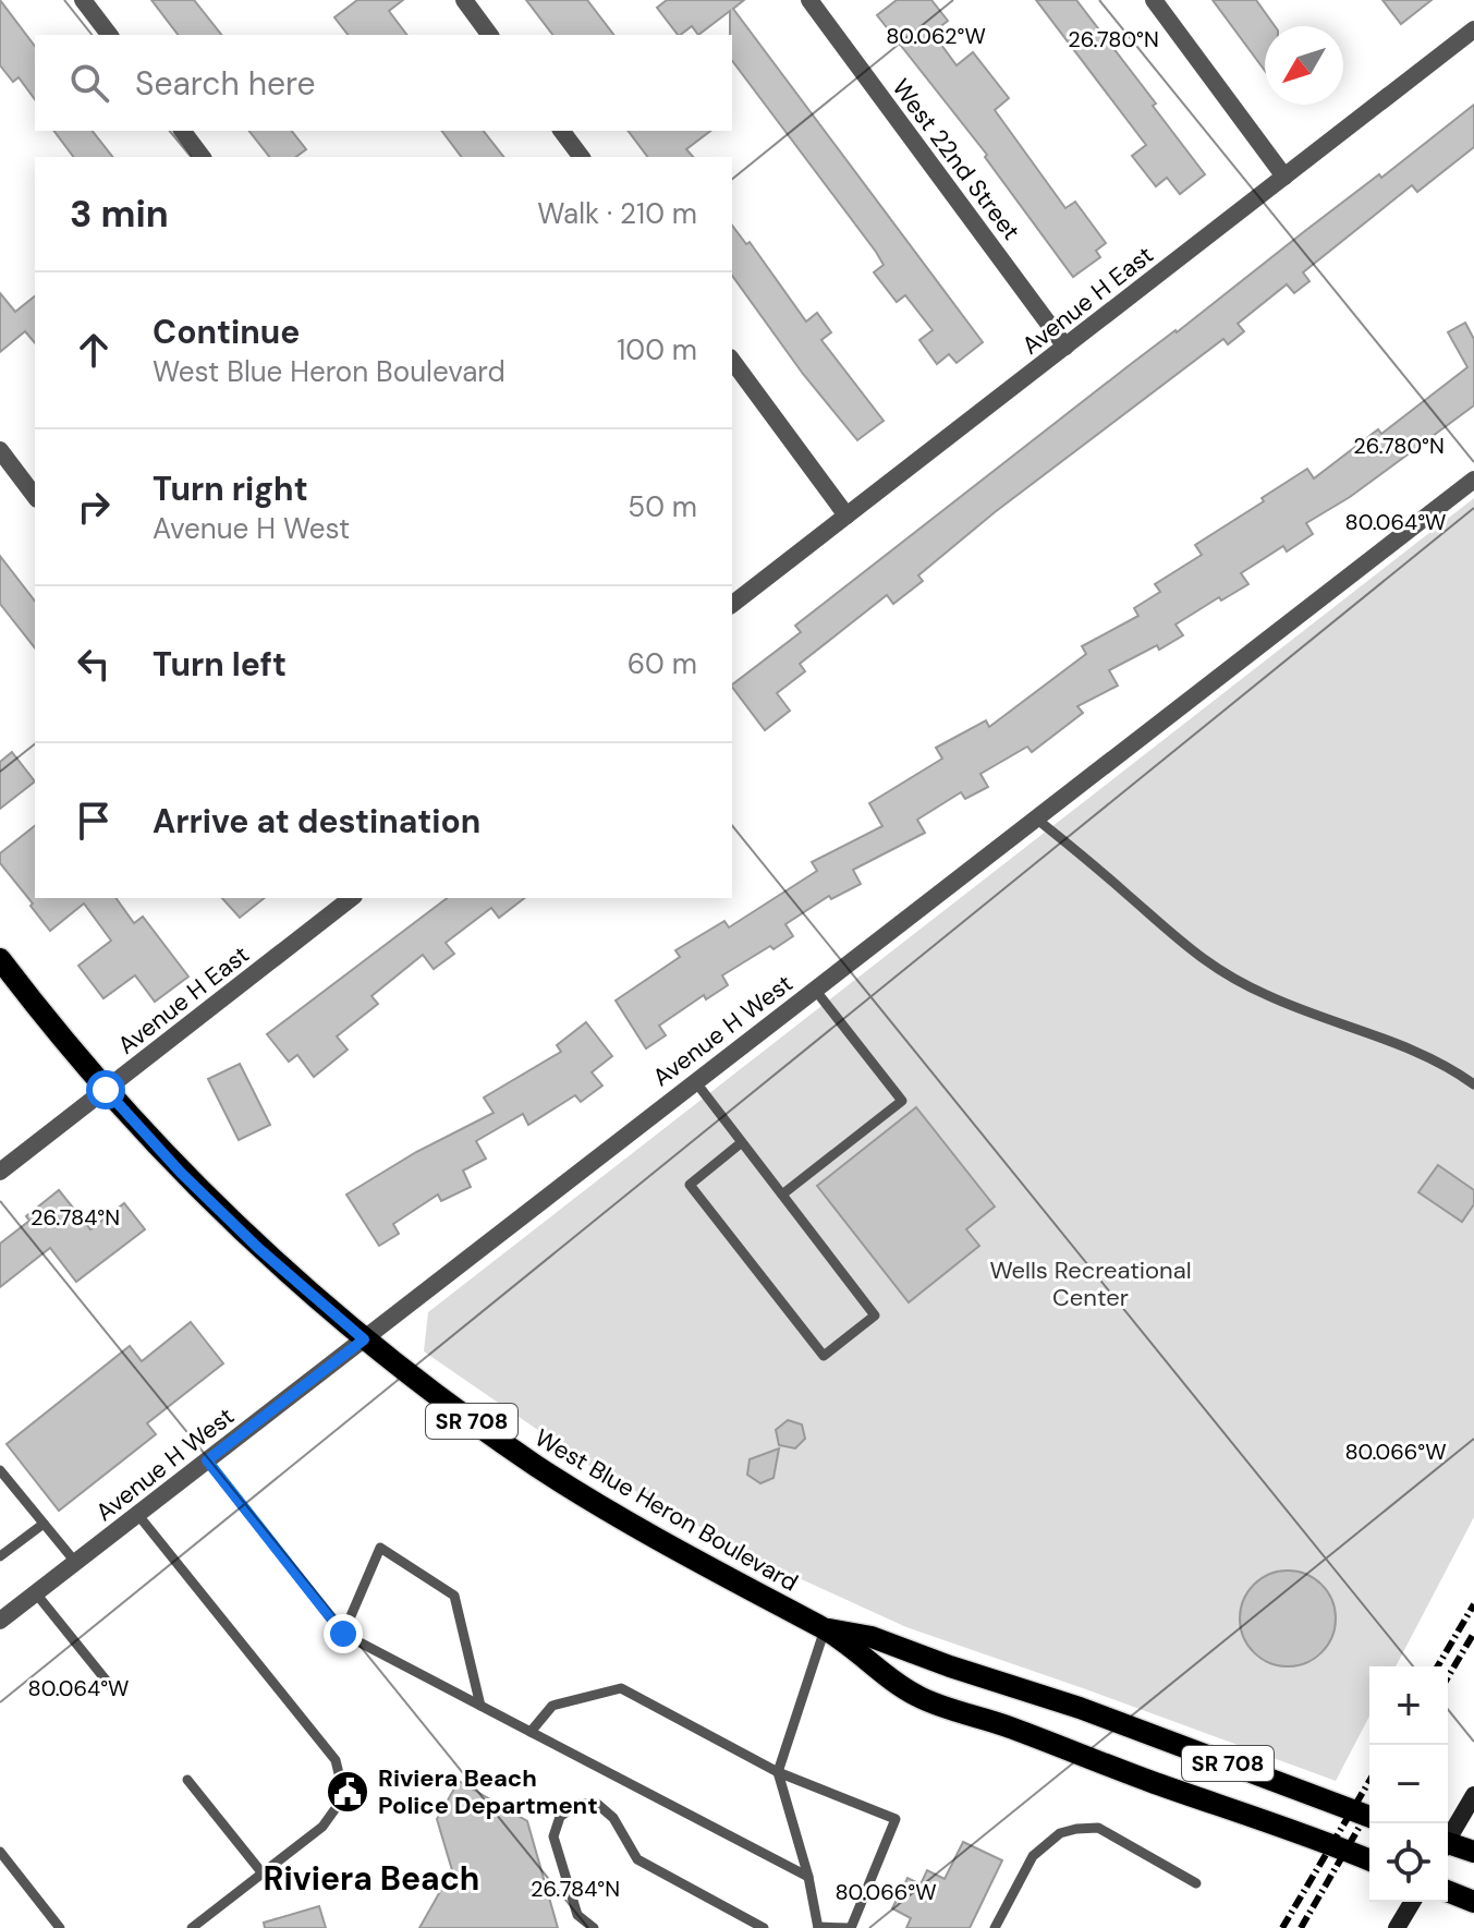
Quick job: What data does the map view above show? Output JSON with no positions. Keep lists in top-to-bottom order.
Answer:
{
  "streets": {
    "main road": ["SR 708", "West Blue Heron Boulevard"],
    "street": ["West 22nd Street", "Avenue H East", "Avenue H West"]
  },
  "crossings": [
    ["West 22nd Street", "Avenue H East"],
    ["Avenue H East", "West Blue Heron Boulevard"],
    ["Avenue H West", "West Blue Heron Boulevard"]
  ],
  "districts": ["Riviera Beach"],
  "parks": ["Wells Recreational Center"],
  "places": {
    "public building": ["Riviera Beach Police Department"]
  },
  "north": "bottom left",
  "page": {
    "search": "Search here",
    "heading": ["3 min", "Walk · 210 m"],
    "list": [
      ["Continue", "West Blue Heron Boulevard", "100 m"],
      ["Turn right", "Avenue H West", "50 m"],
      ["Turn left", "60 m"],
      "Arrive at destination"
    ],
    "map_buttons": ["+", "−"]
  },
  "coordinates": [
    "80.062°W",
    "26.780°N",
    "80.064°W",
    "26.784°N",
    "80.066°W"
  ]
}
